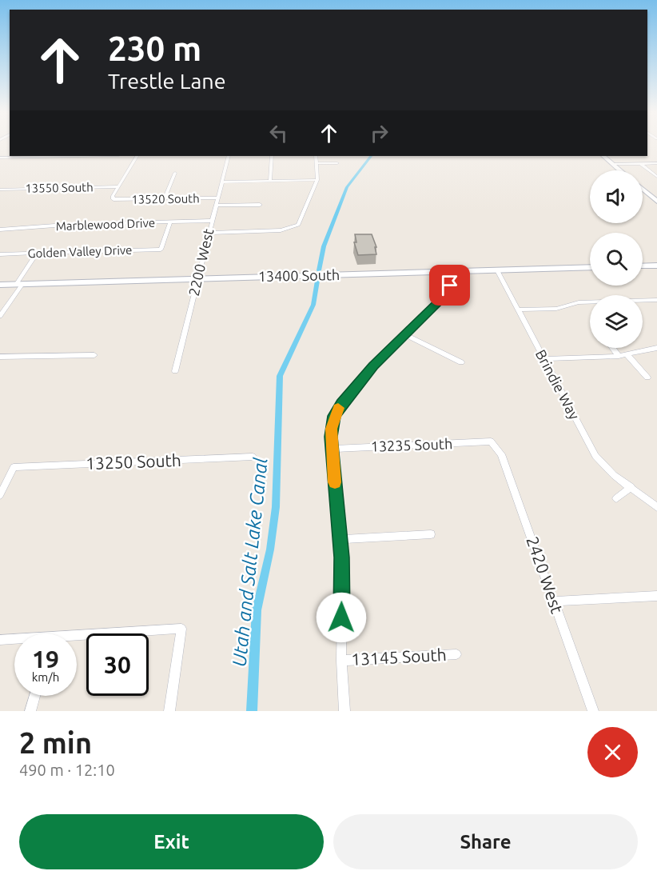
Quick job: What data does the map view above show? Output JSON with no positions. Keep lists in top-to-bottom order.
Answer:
{
  "streets": {
    "street": [
      "13550 South",
      "13520 South",
      "Marblewood Drive",
      "Golden Valley Drive",
      "2200 West",
      "13400 South",
      "Brindie Way",
      "13235 South",
      "13250 South",
      "2420 West",
      "13145 South"
    ]
  },
  "crossings": [
    ["13550 South", "13520 South"],
    ["13520 South", "2200 West"],
    ["Marblewood Drive", "Golden Valley Drive"],
    ["Marblewood Drive", "2200 West"],
    ["2200 West", "13400 South"],
    ["13400 South", "Brindie Way"],
    ["13235 South", "2420 West"]
  ],
  "water": ["Utah and Salt Lake Canal"],
  "page": {
    "turn": ["230 m", "Trestle Lane"],
    "speed": "19 km/h",
    "limit": "30",
    "heading": ["2 min", "490 m · 12:10"],
    "buttons": ["Exit", "Share"]
  }
}
